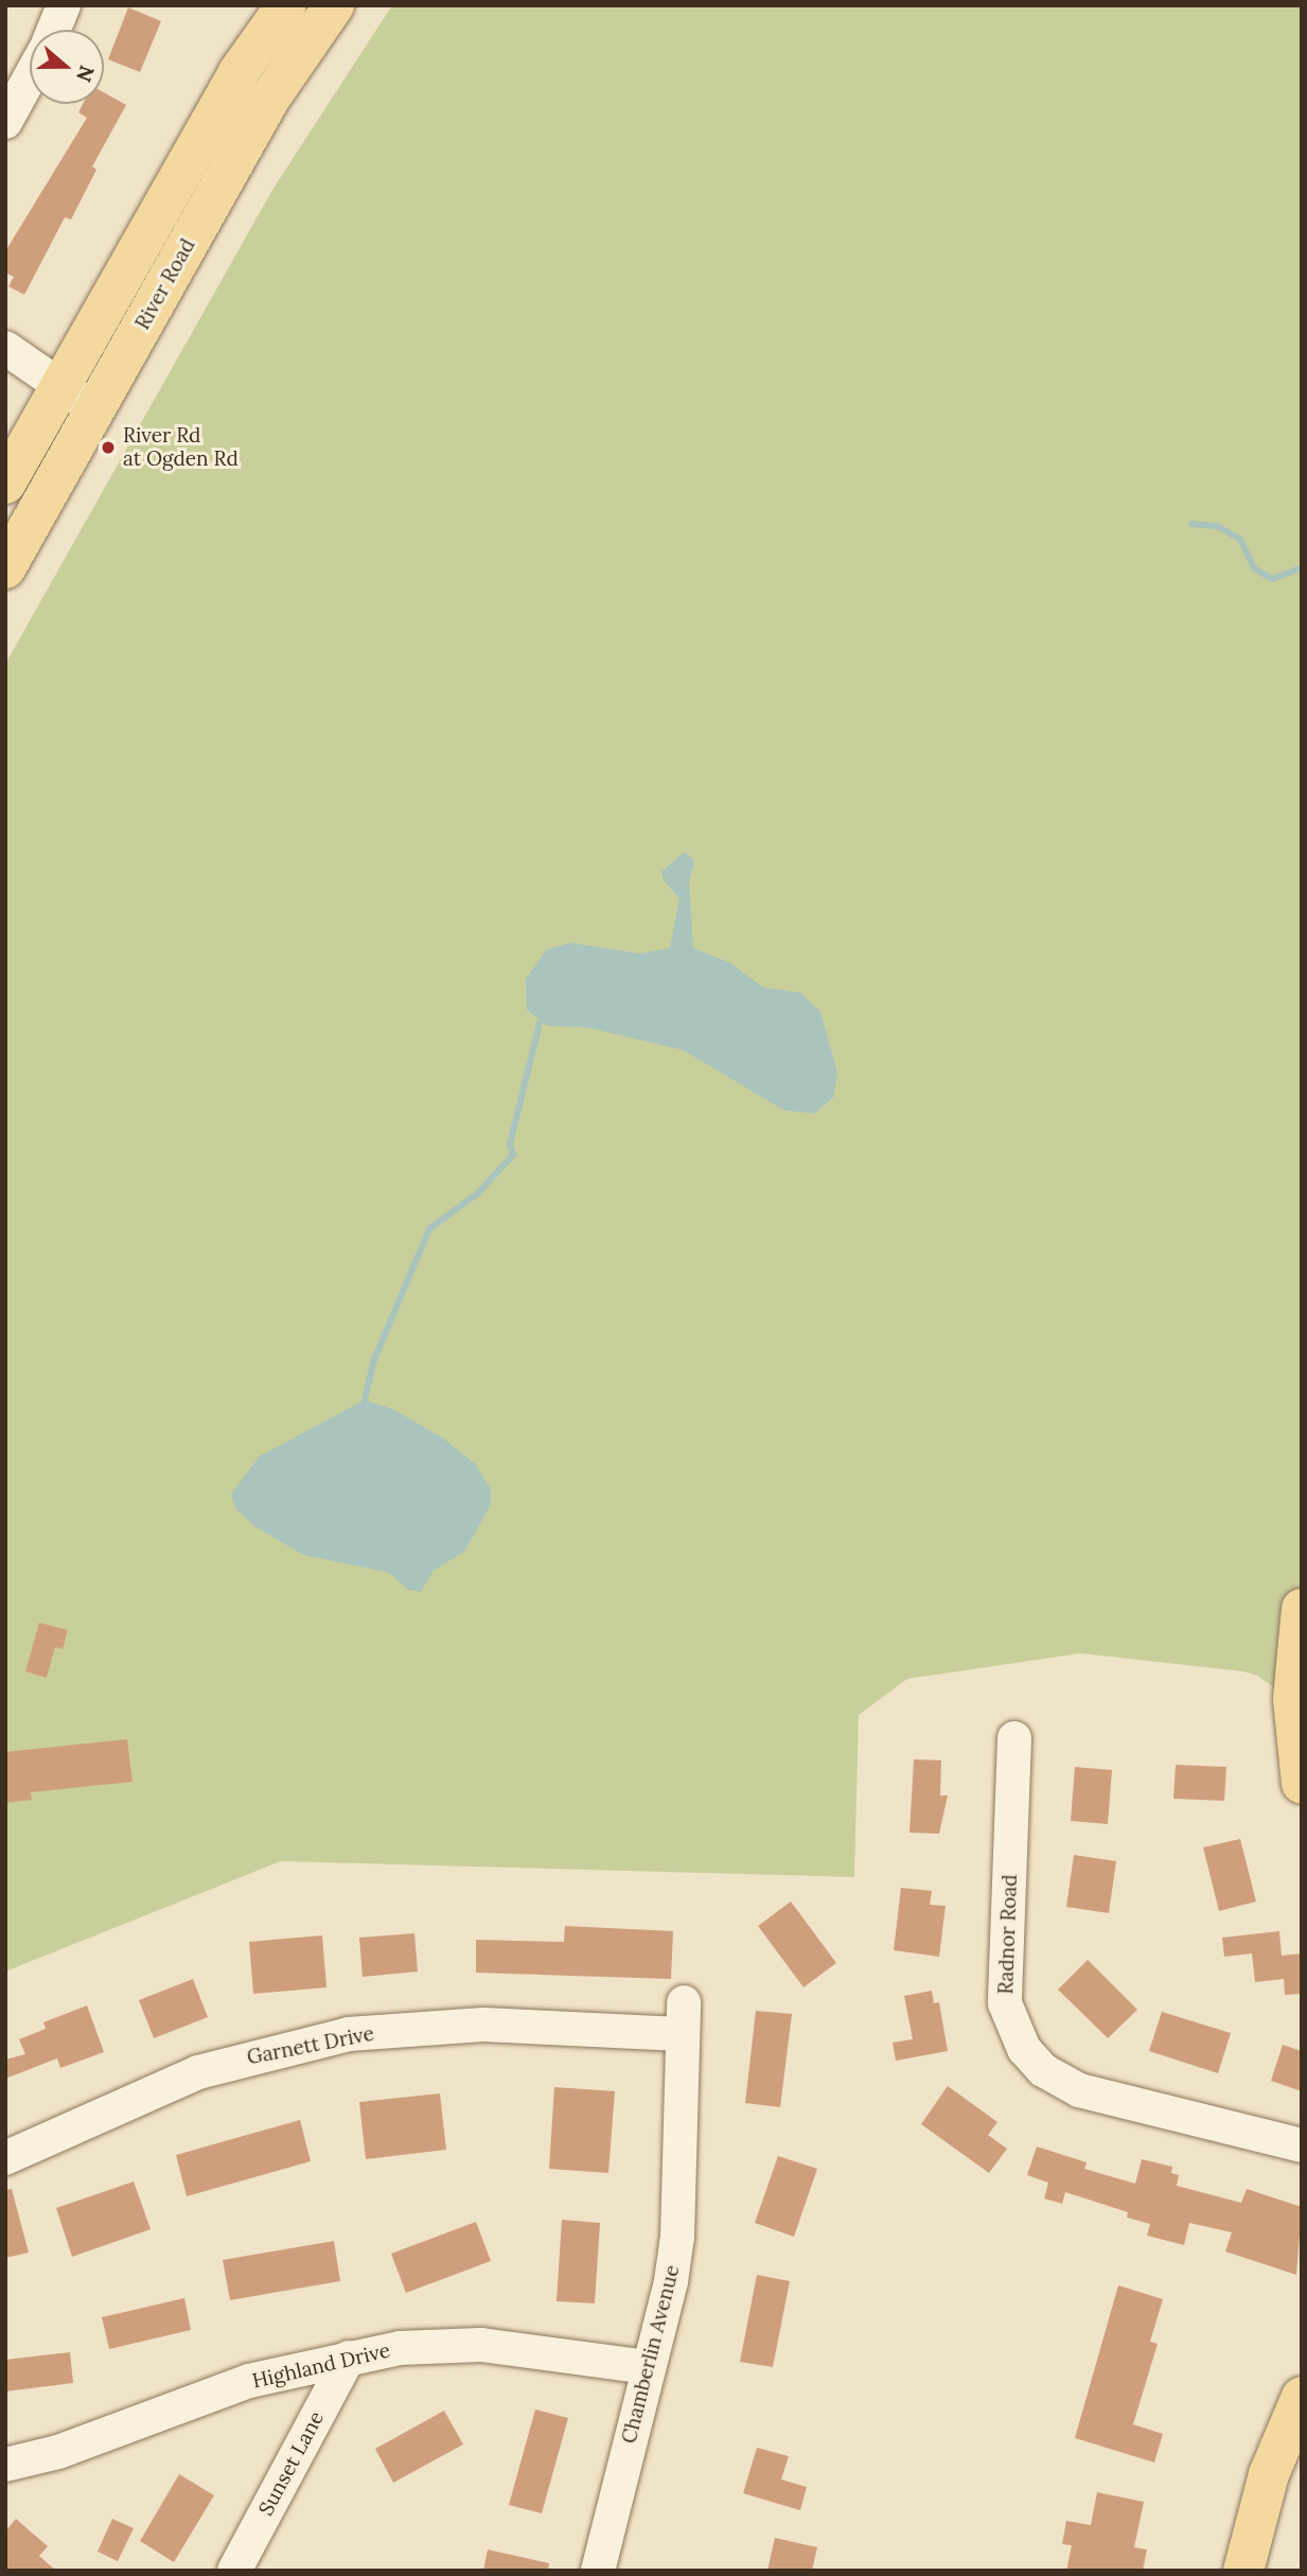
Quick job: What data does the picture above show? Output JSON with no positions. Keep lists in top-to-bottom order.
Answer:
{
  "streets": {
    "main road": ["River Road"],
    "street": [
      "Radnor Road",
      "Garnett Drive",
      "Chamberlin Avenue",
      "Highland Drive",
      "Sunset Lane"
    ]
  },
  "crossings": [
    ["Garnett Drive", "Chamberlin Avenue"],
    ["Chamberlin Avenue", "Highland Drive"],
    ["Highland Drive", "Sunset Lane"]
  ],
  "places": ["River Rd at Ogden Rd"],
  "north": "right"
}
